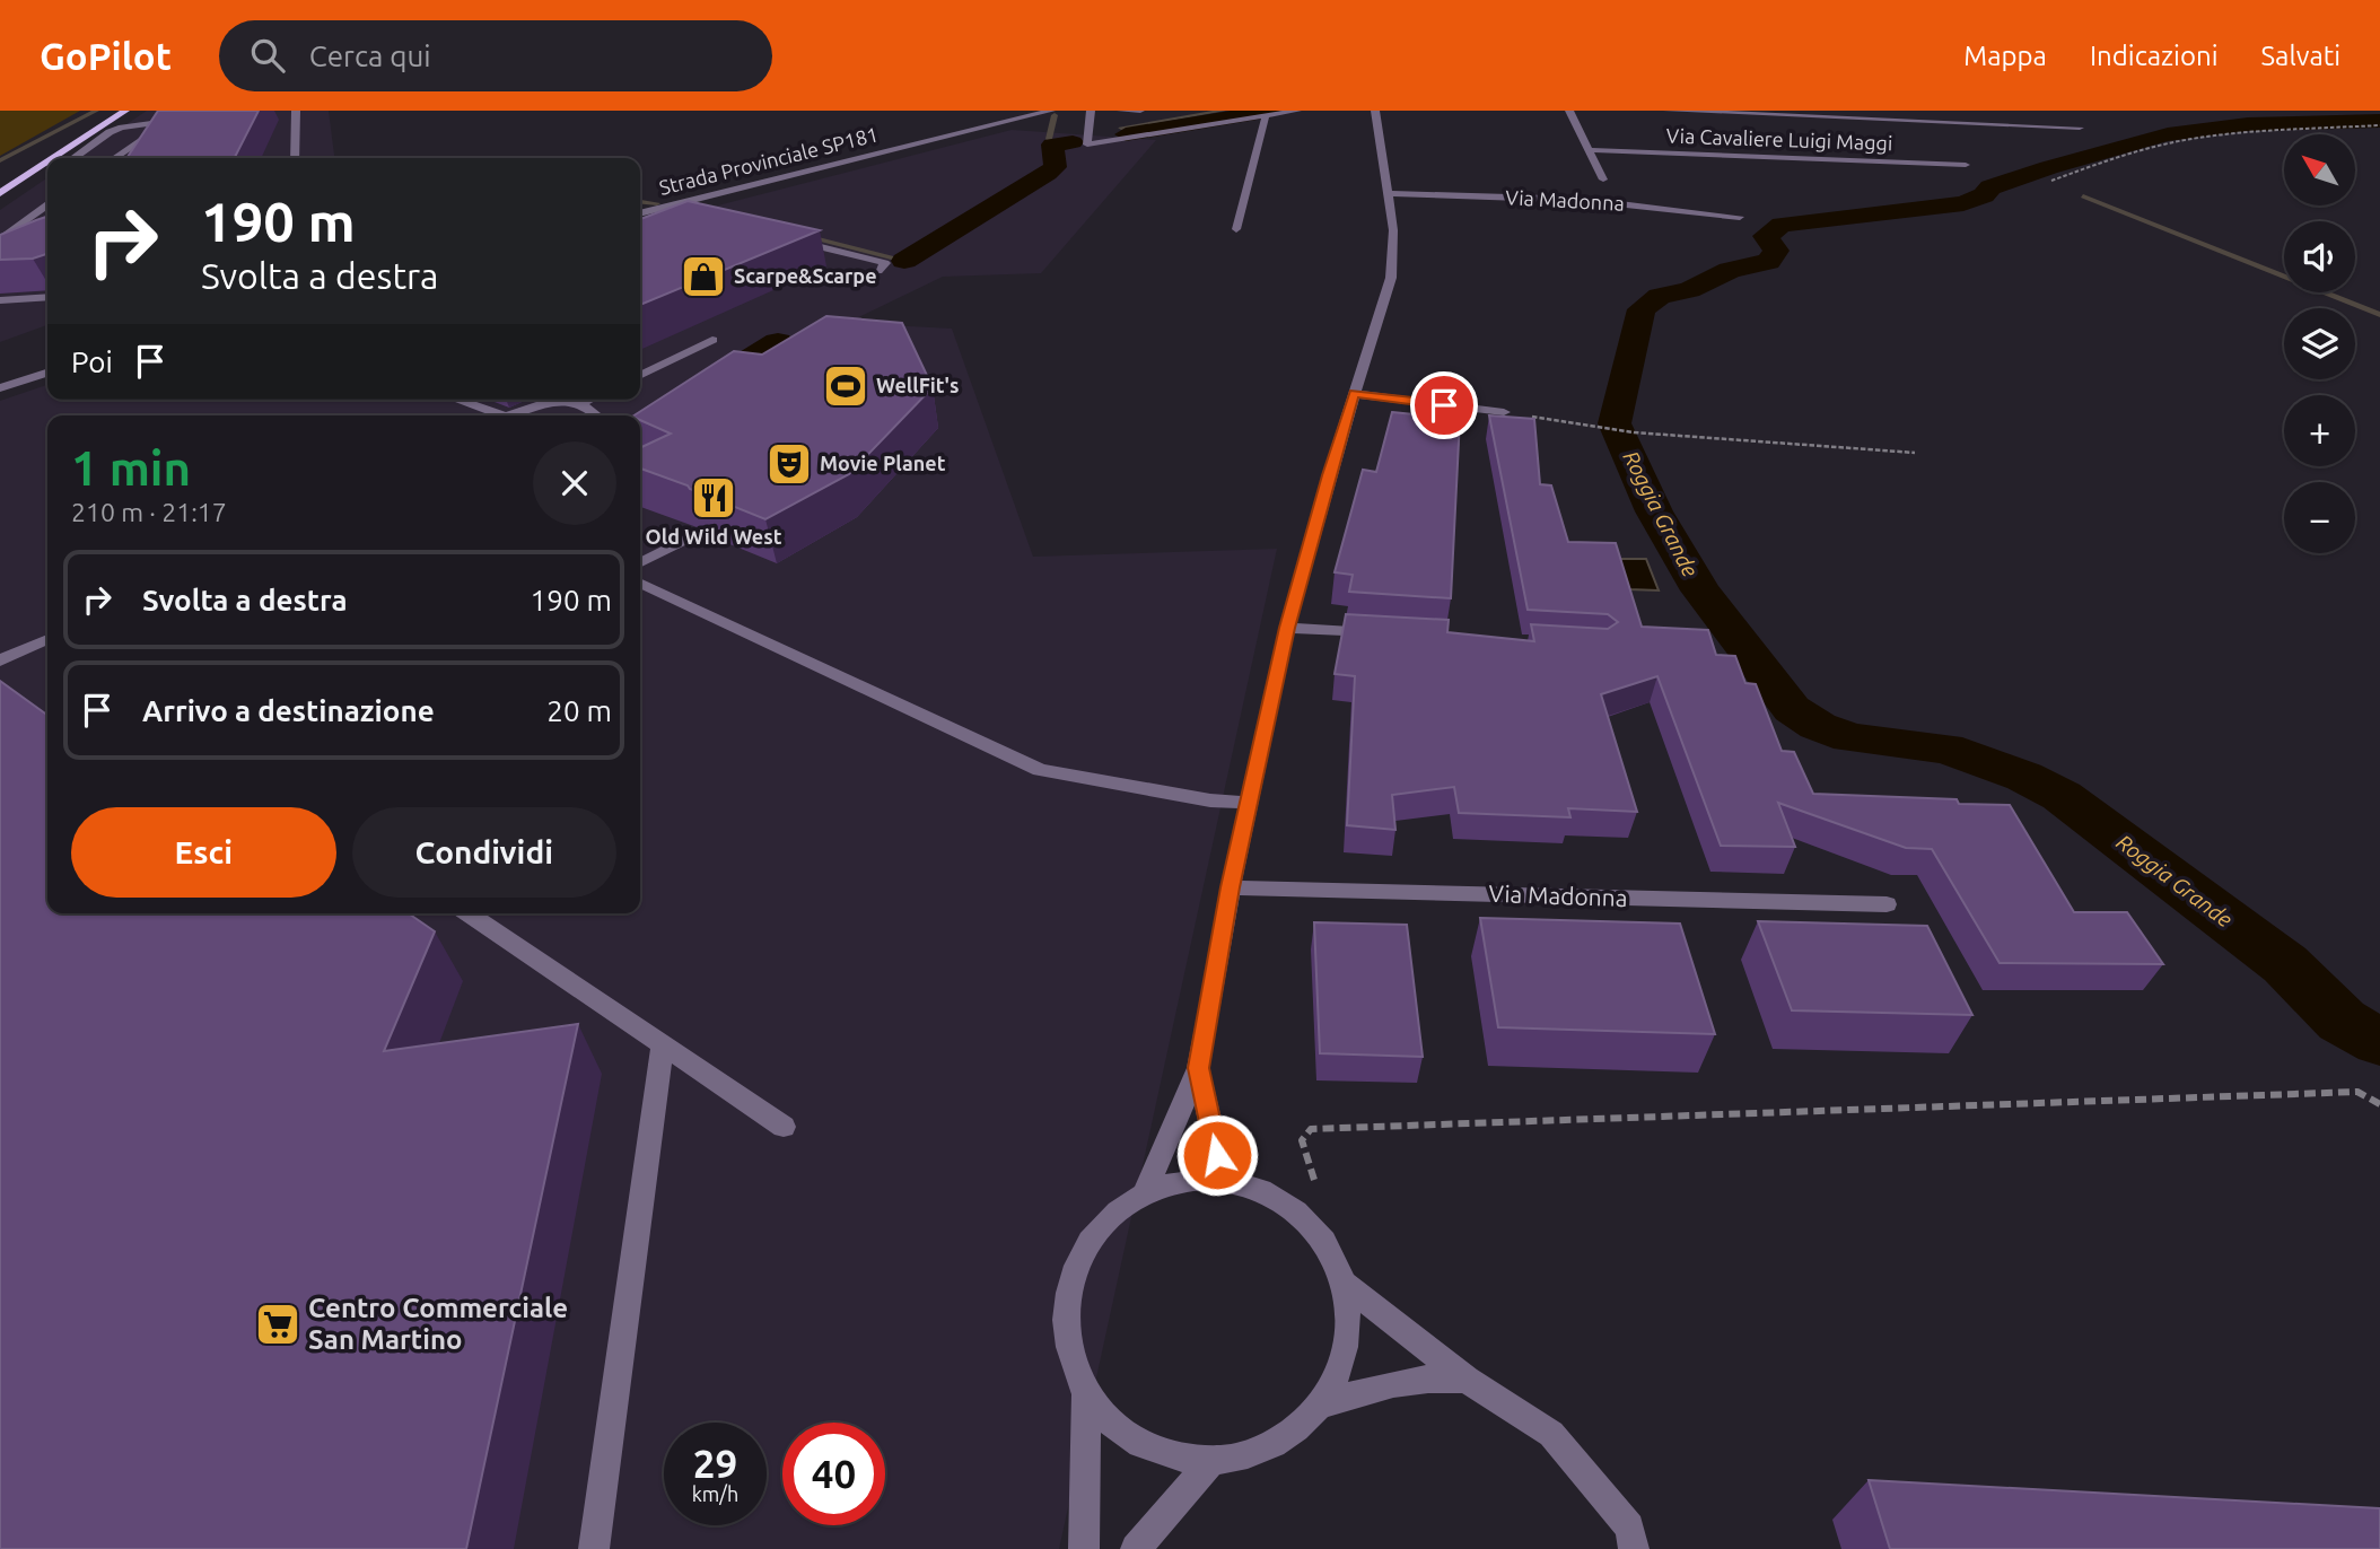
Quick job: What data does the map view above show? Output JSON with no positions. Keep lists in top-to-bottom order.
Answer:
{
  "streets": {
    "street": ["Via Cavaliere Luigi Maggi", "Strada Provinciale SP181", "Via Madonna"]
  },
  "water": ["Roggia Grande"],
  "places": {
    "shop": ["Scarpe&Scarpe"],
    "sports": ["WellFit's"],
    "theatre": ["Movie Planet"],
    "restaurant": ["Old Wild West"],
    "supermarket": ["Centro Commerciale San Martino"]
  },
  "north": "top left",
  "page": {
    "header": "GoPilot",
    "search": "Cerca qui",
    "nav": ["Mappa", "Indicazioni", "Salvati"],
    "map_buttons": ["+", "−"],
    "turn": ["190 m", "Svolta a destra"],
    "then": "Poi",
    "heading": ["1 min", "210 m · 21:17"],
    "list": [
      {
        "name": "Svolta a destra",
        "value": "190 m"
      },
      {
        "name": "Arrivo a destinazione",
        "value": "20 m"
      }
    ],
    "buttons": ["Esci", "Condividi"],
    "speed": "29 km/h",
    "limit": "40"
  }
}
